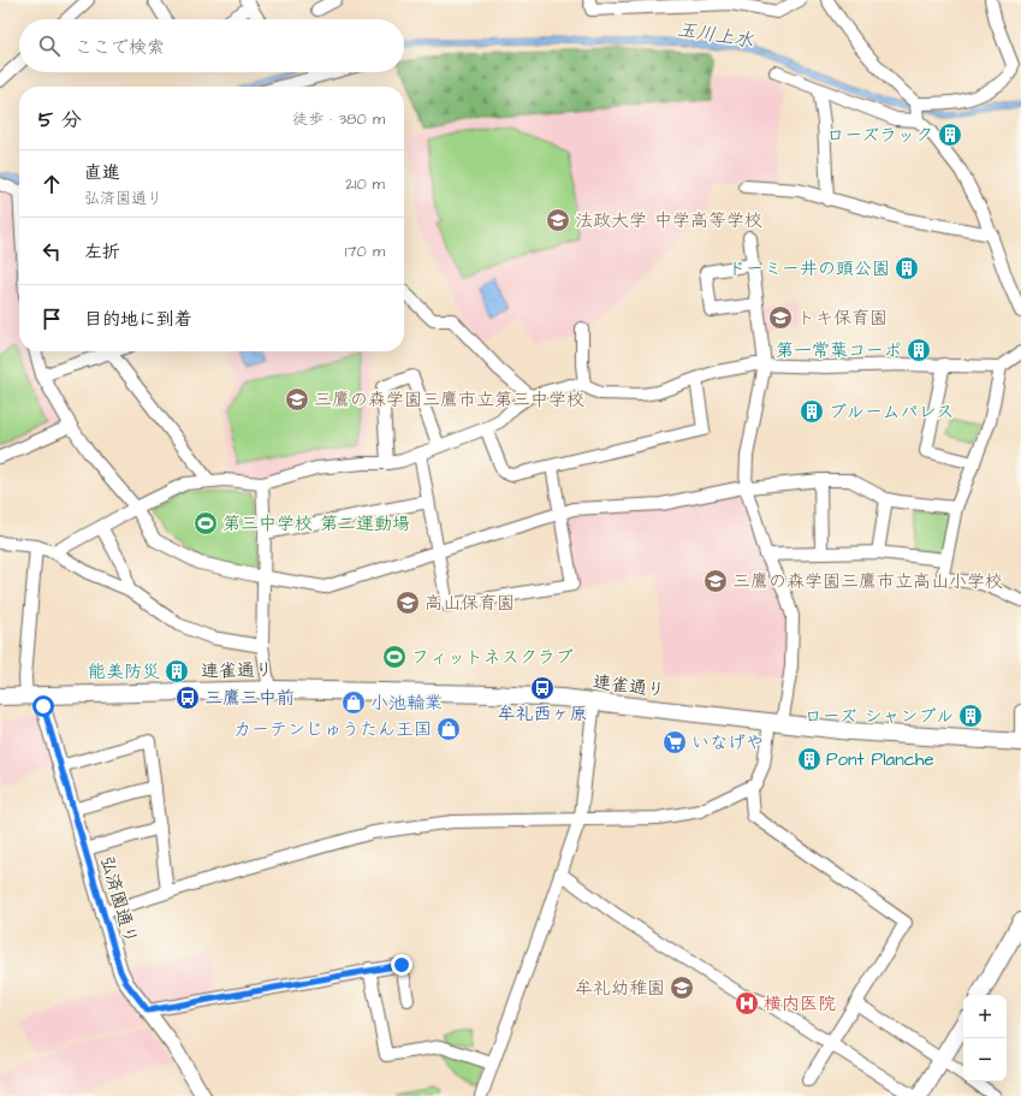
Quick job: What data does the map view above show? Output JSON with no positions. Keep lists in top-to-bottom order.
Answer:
{
  "streets": {
    "main road": ["連雀通り"],
    "street": ["弘済園通り"]
  },
  "crossings": [
    ["連雀通り", "弘済園通り"]
  ],
  "water": ["玉川上水"],
  "places": {
    "building": [
      "ローズラック",
      "ドーミー井の頭公園",
      "第一常葉コーポ",
      "ブルームパレス",
      "能美防災",
      "ローズ シャンブル",
      "Pont Planche"
    ],
    "school or university": [
      "法政大学 中学高等学校",
      "トキ保育園",
      "三鷹の森学園三鷹市立第三中学校",
      "三鷹の森学園三鷹市立高山小学校",
      "高山保育園",
      "牟礼幼稚園"
    ],
    "sports": ["第三中学校 第二運動場", "フィットネスクラブ"],
    "bus stop": ["牟礼西ヶ原", "三鷹三中前"],
    "shop": ["小池輪業", "カーテンじゅうたん王国"],
    "supermarket": ["いなげや"],
    "hospital": ["横内医院"]
  },
  "page": {
    "search": "ここで検索",
    "heading": ["5 分", "徒歩 · 380 m"],
    "list": [
      ["直進", "弘済園通り", "210 m"],
      ["左折", "170 m"],
      "目的地に到着"
    ],
    "map_buttons": ["+", "−"]
  }
}
